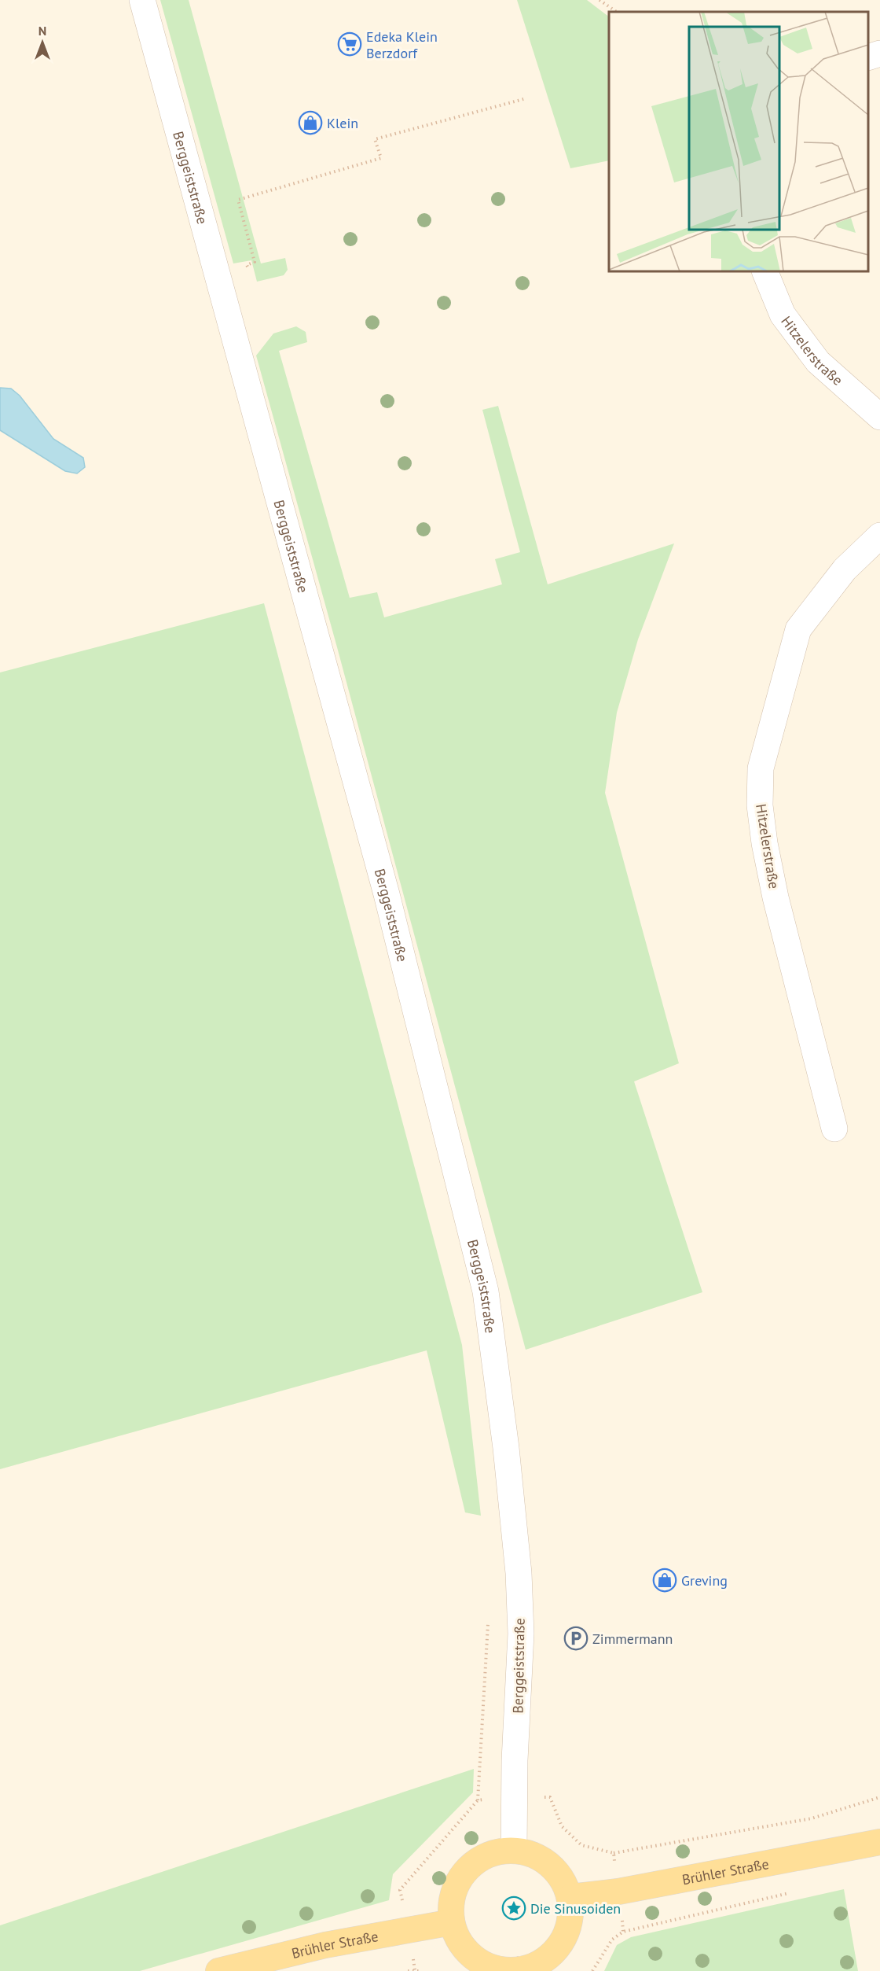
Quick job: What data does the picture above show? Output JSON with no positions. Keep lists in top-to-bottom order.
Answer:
{
  "streets": {
    "main road": ["Brühler Straße"],
    "street": ["Berggeiststraße", "Hitzelerstraße"]
  },
  "crossings": [
    ["Berggeiststraße", "Brühler Straße"]
  ],
  "places": {
    "supermarket": ["Edeka Klein Berzdorf"],
    "shop": ["Klein", "Greving"],
    "parking": ["Zimmermann"],
    "place": ["Die Sinusoiden"]
  },
  "north": "top"
}
